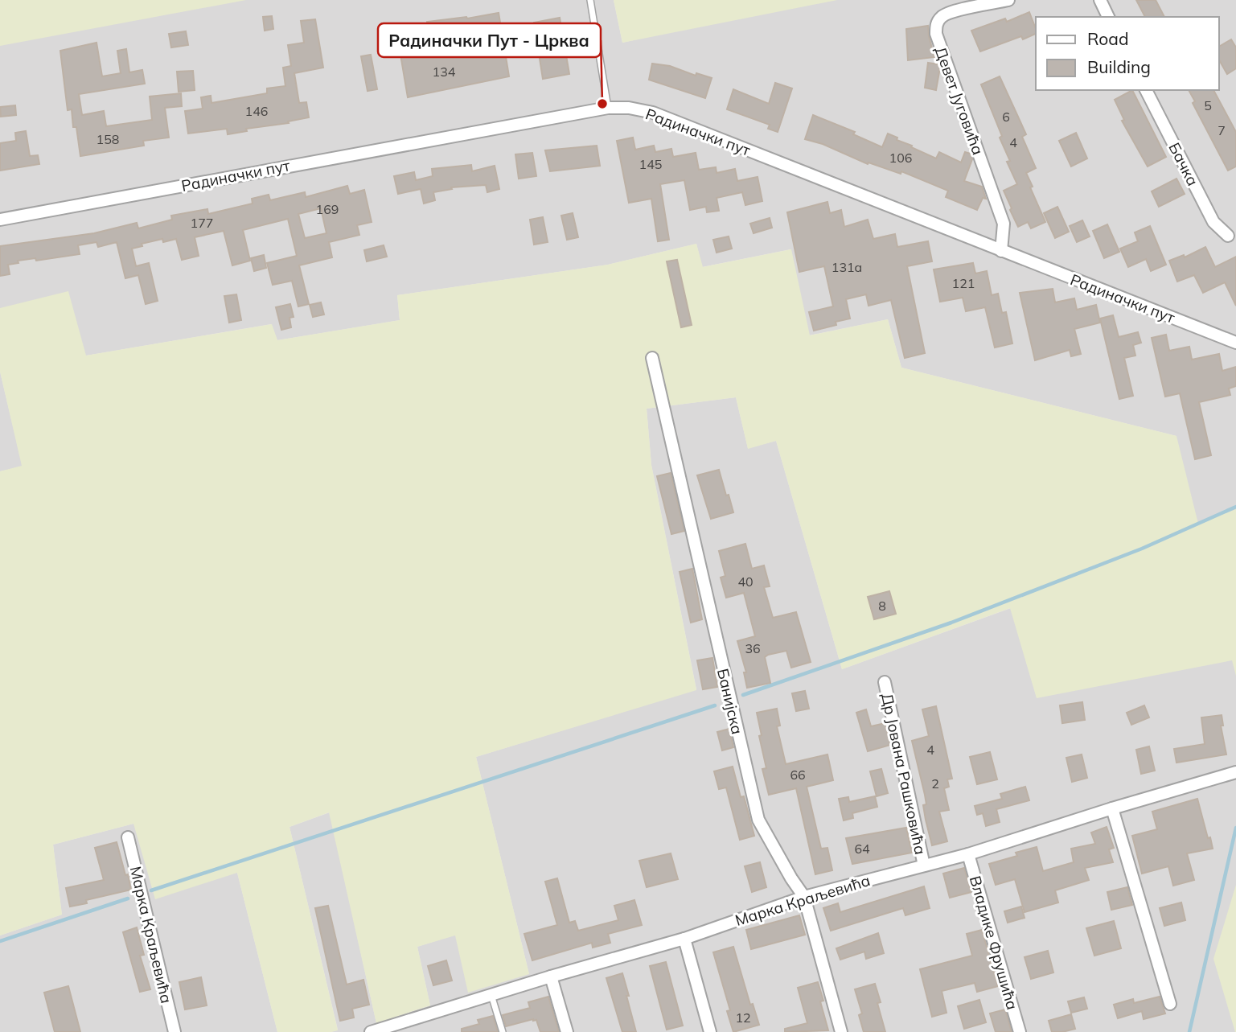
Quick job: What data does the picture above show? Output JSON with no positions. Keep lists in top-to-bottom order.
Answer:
{
  "streets": {
    "street": [
      "Девет Југовића",
      "Радиначки пут",
      "Бачка",
      "Банијска",
      "Др Јована Рашковића",
      "Марка Краљевића",
      "Владике Фрушића"
    ]
  },
  "crossings": [
    ["Девет Југовића", "Радиначки пут"],
    ["Банијска", "Марка Краљевића"],
    ["Др Јована Рашковића", "Марка Краљевића"],
    ["Марка Краљевића", "Владике Фрушића"]
  ],
  "places": ["Радиначки Пут - Црква"],
  "house_numbers": [
    "134",
    "5",
    "146",
    "6",
    "7",
    "158",
    "4",
    "106",
    "145",
    "169",
    "177",
    "131a",
    "121",
    "40",
    "8",
    "36",
    "4",
    "66",
    "2",
    "64",
    "12"
  ],
  "legend": ["Road", "Building"]
}
